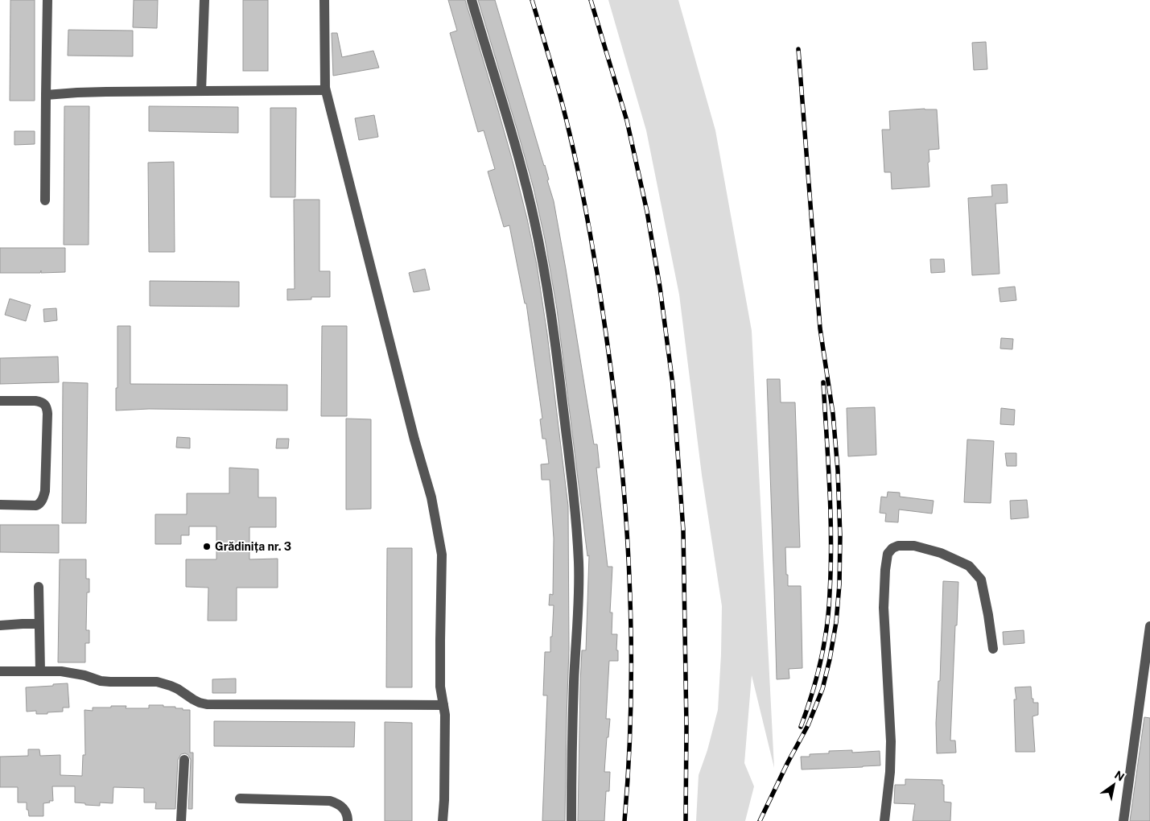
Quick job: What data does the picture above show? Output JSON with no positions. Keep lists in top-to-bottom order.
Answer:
{
  "places": ["Grădinița nr. 3"],
  "north": "top right"
}
